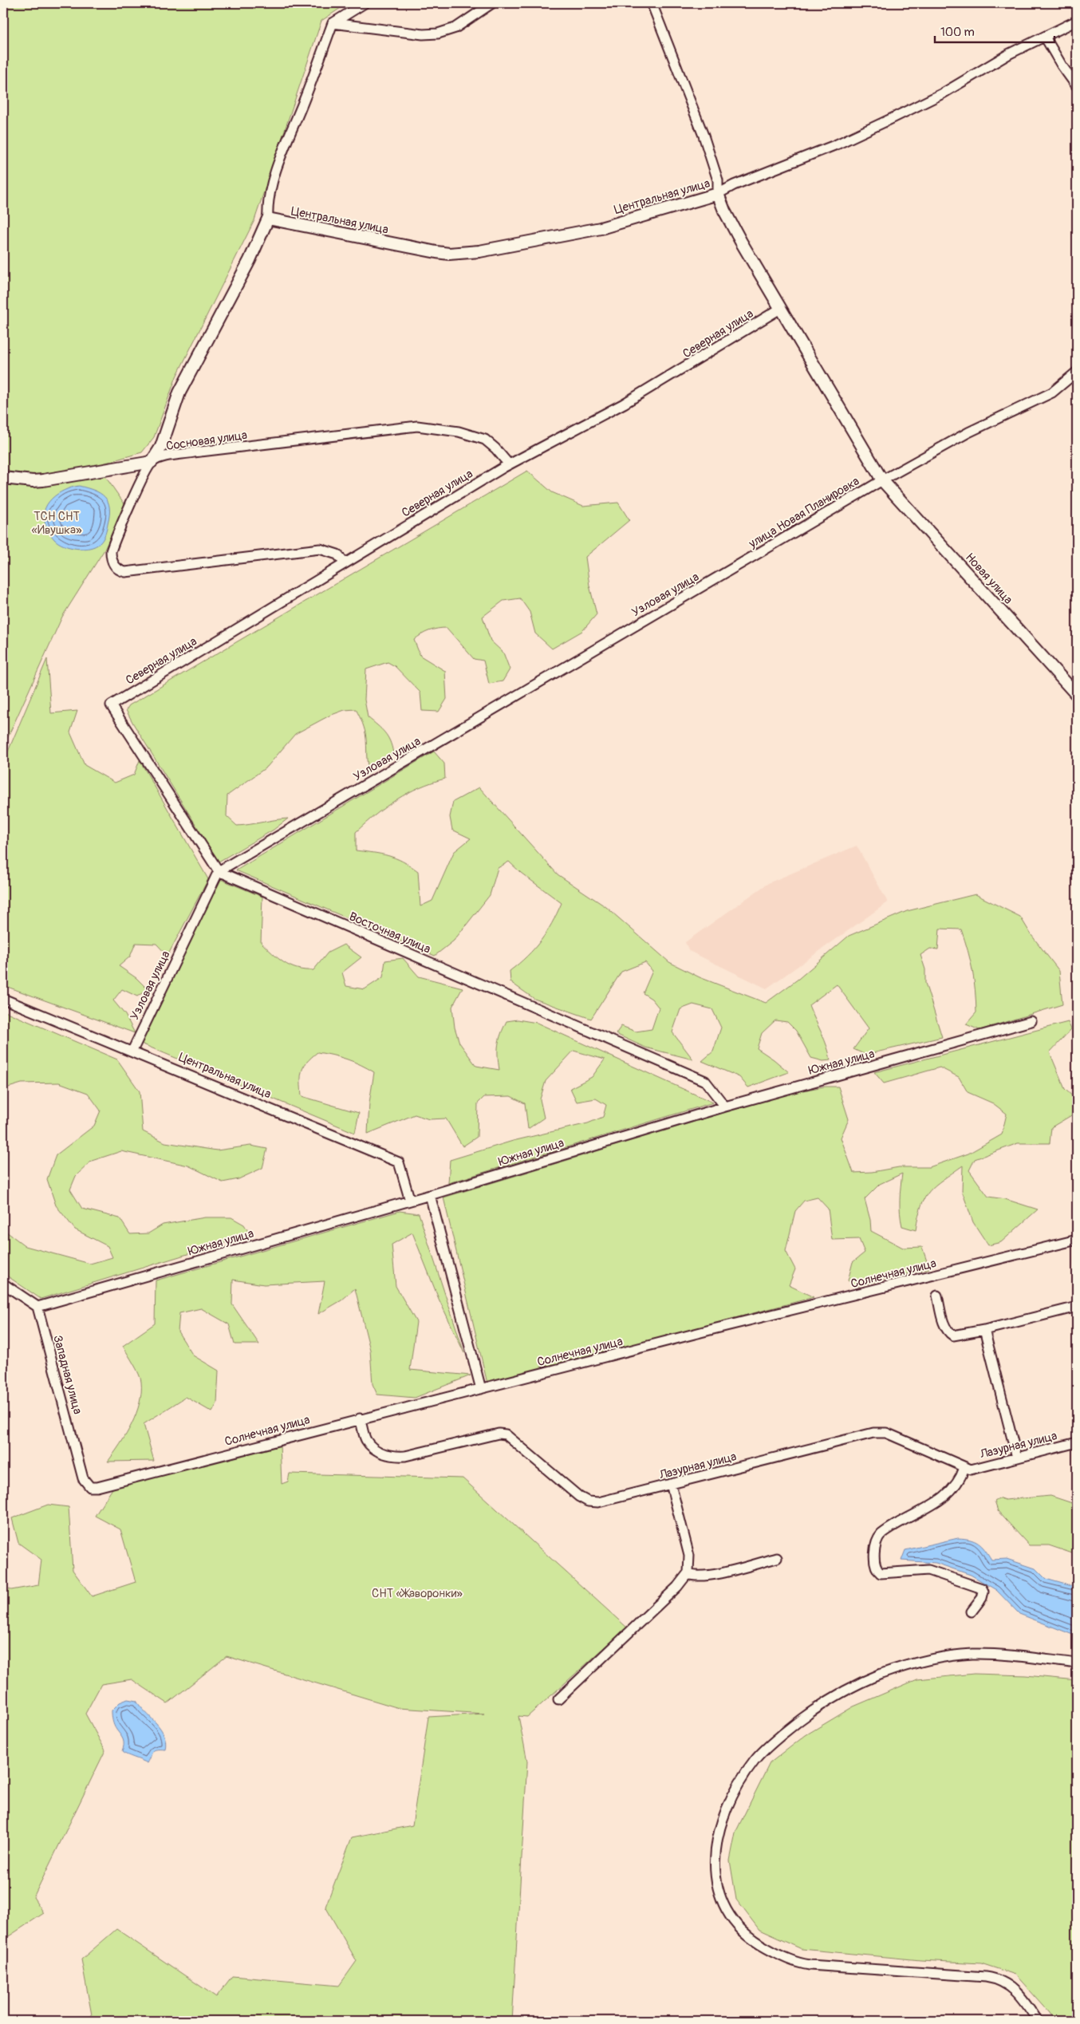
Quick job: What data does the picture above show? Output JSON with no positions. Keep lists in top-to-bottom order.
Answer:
{
  "streets": {
    "street": [
      "Центральная улица",
      "Северная улица",
      "Сосновая улица",
      "улица Новая Планировка",
      "Новая улица",
      "Узловая улица",
      "Восточная улица",
      "Южная улица",
      "Солнечная улица",
      "Западная улица",
      "Лазурная улица"
    ]
  },
  "crossings": [
    ["Центральная улица", "Новая улица"],
    ["Центральная улица", "Узловая улица"],
    ["Центральная улица", "Южная улица"],
    ["Северная улица", "Сосновая улица"],
    ["Северная улица", "Новая улица"],
    ["Северная улица", "Узловая улица"],
    ["Северная улица", "Восточная улица"],
    ["улица Новая Планировка", "Новая улица"],
    ["улица Новая Планировка", "Узловая улица"],
    ["Узловая улица", "Восточная улица"],
    ["Восточная улица", "Южная улица"],
    ["Южная улица", "Западная улица"],
    ["Солнечная улица", "Западная улица"],
    ["Солнечная улица", "Лазурная улица"]
  ],
  "parks": ["ТСН СНТ «Ивушка»", "СНТ «Жаворонки»"],
  "scale_bar": "100 m"
}
